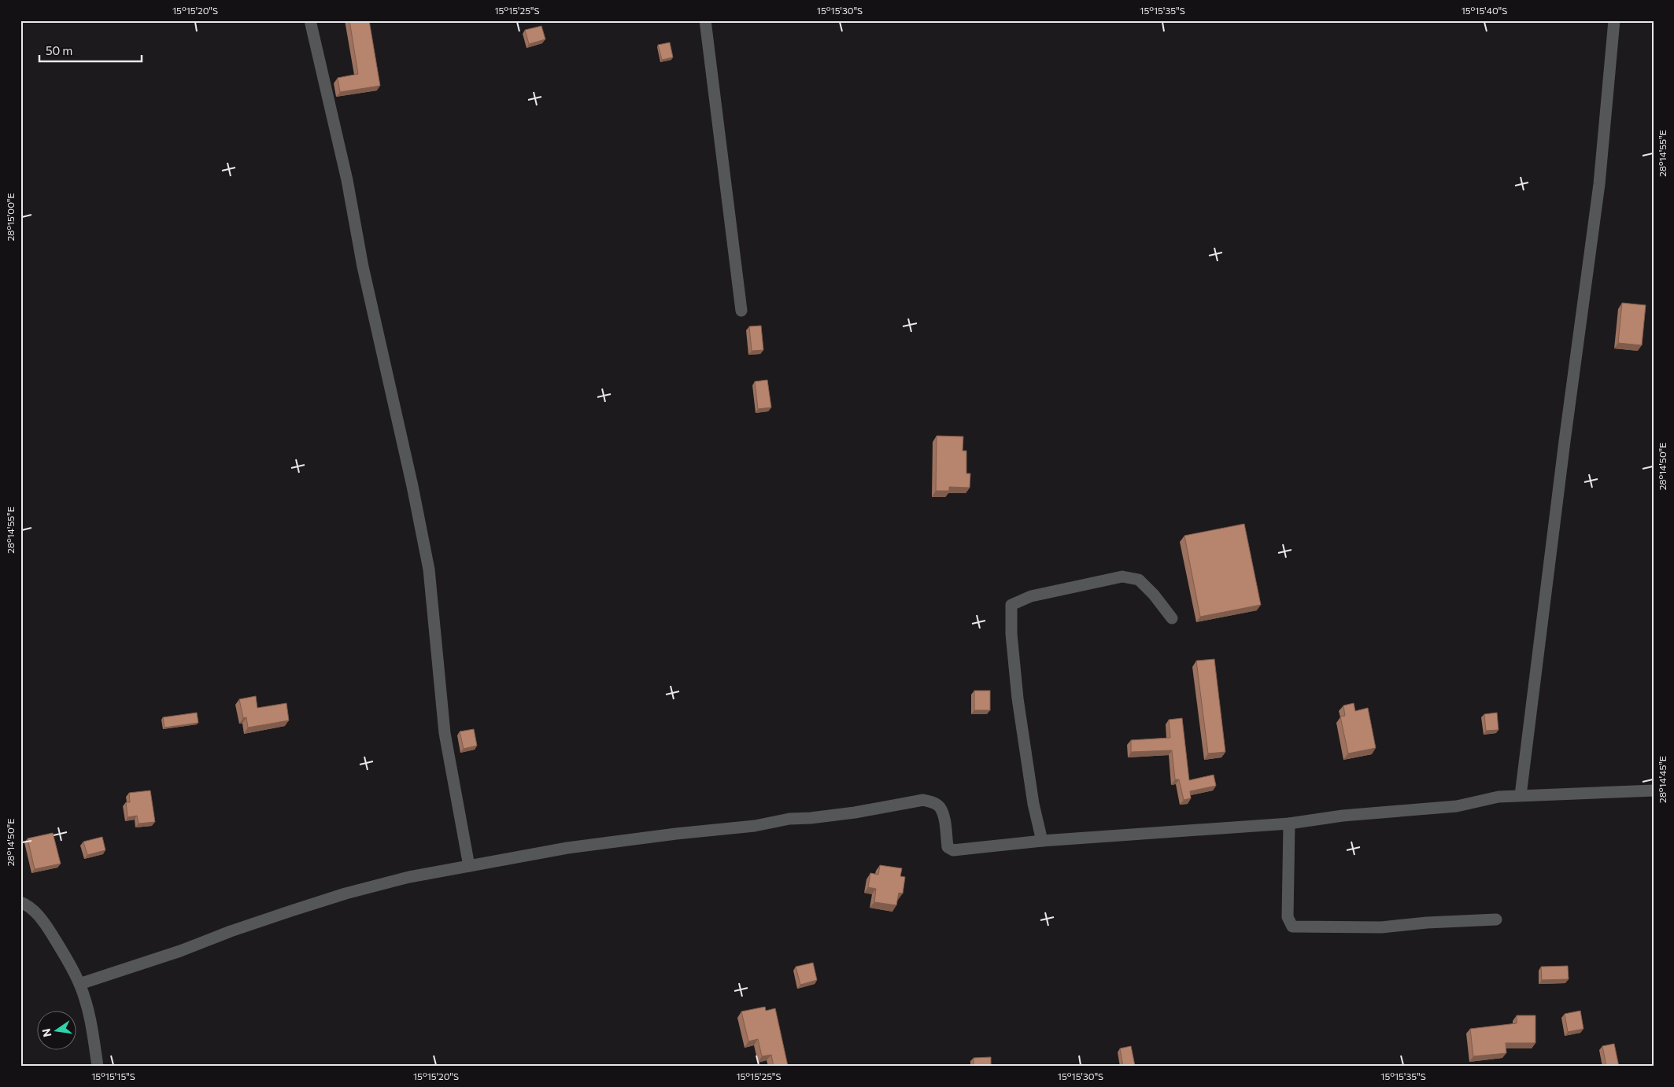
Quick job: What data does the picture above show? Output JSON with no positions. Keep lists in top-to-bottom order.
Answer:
{
  "scale_bar": "50 m",
  "north": "left",
  "coordinates": [
    "15°15'20\"S",
    "15°15'25\"S",
    "15°15'30\"S",
    "15°15'35\"S",
    "15°15'40\"S",
    "28°14'55\"E",
    "28°15'00\"E",
    "28°14'50\"E",
    "28°14'45\"E",
    "15°15'15\"S"
  ]
}
